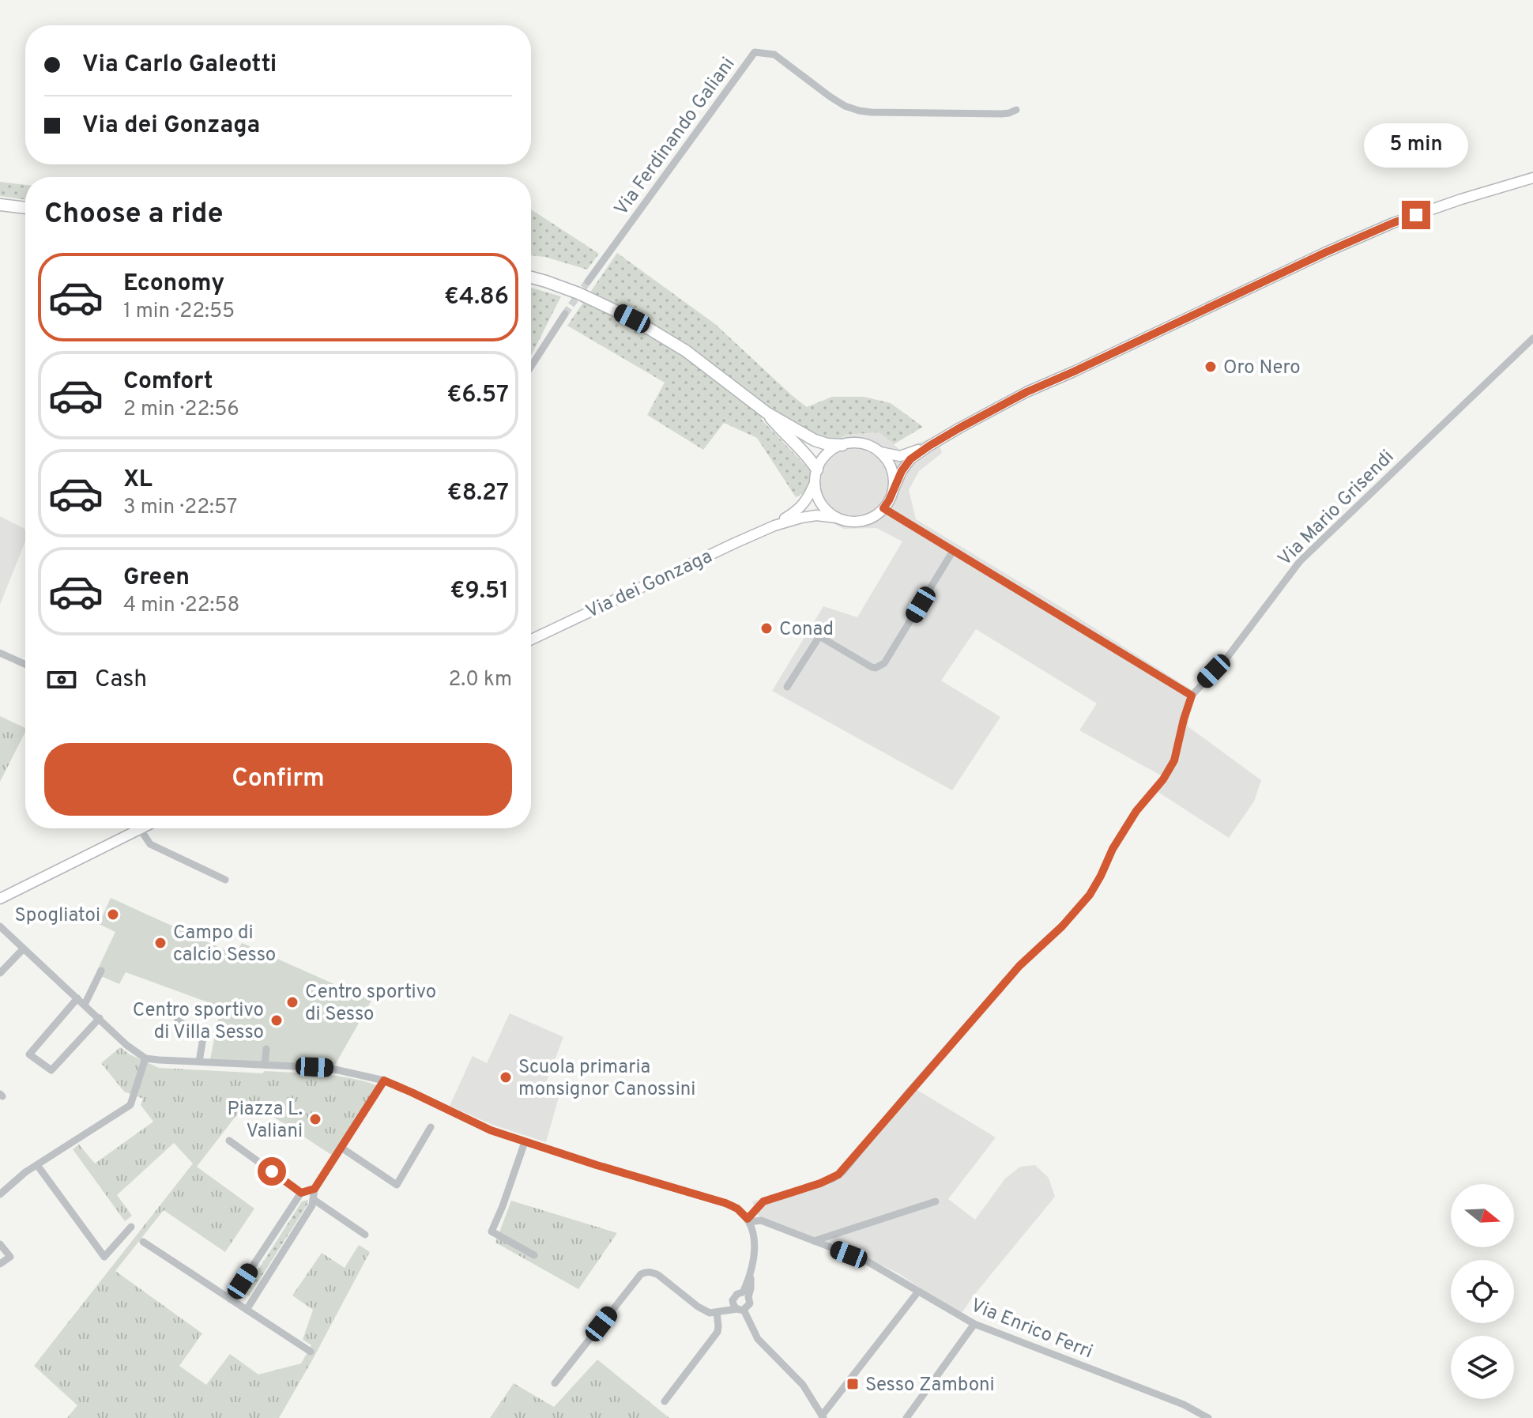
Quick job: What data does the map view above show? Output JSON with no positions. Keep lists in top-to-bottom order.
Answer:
{
  "streets": {
    "main road": ["Via dei Gonzaga"],
    "street": ["Via Ferdinando Galiani", "Via Mario Grisendi", "Via Enrico Ferri"]
  },
  "crossings": [
    ["Via Mario Grisendi", "Via Enrico Ferri"]
  ],
  "places": {
    "other": [
      "Oro Nero",
      "Conad",
      "Spogliatoi",
      "Campo di calcio Sesso",
      "Centro sportivo di Sesso",
      "Centro sportivo di Villa Sesso",
      "Scuola primaria monsignor Canossini",
      "Piazza L. Valiani"
    ],
    "transit": ["Sesso Zamboni"]
  },
  "north": "right",
  "page": {
    "banner": ["Via Carlo Galeotti", "Via dei Gonzaga"],
    "bubble": "5 min",
    "heading": "Choose a ride",
    "list": [
      {
        "name": "Economy",
        "note": "1 min · 22:55",
        "value": "€4.86"
      },
      {
        "name": "Comfort",
        "note": "2 min · 22:56",
        "value": "€6.57"
      },
      {
        "name": "XL",
        "note": "3 min · 22:57",
        "value": "€8.27"
      },
      {
        "name": "Green",
        "note": "4 min · 22:58",
        "value": "€9.51"
      }
    ],
    "pay": ["Cash", "2.0 km"],
    "buttons": "Confirm"
  }
}
